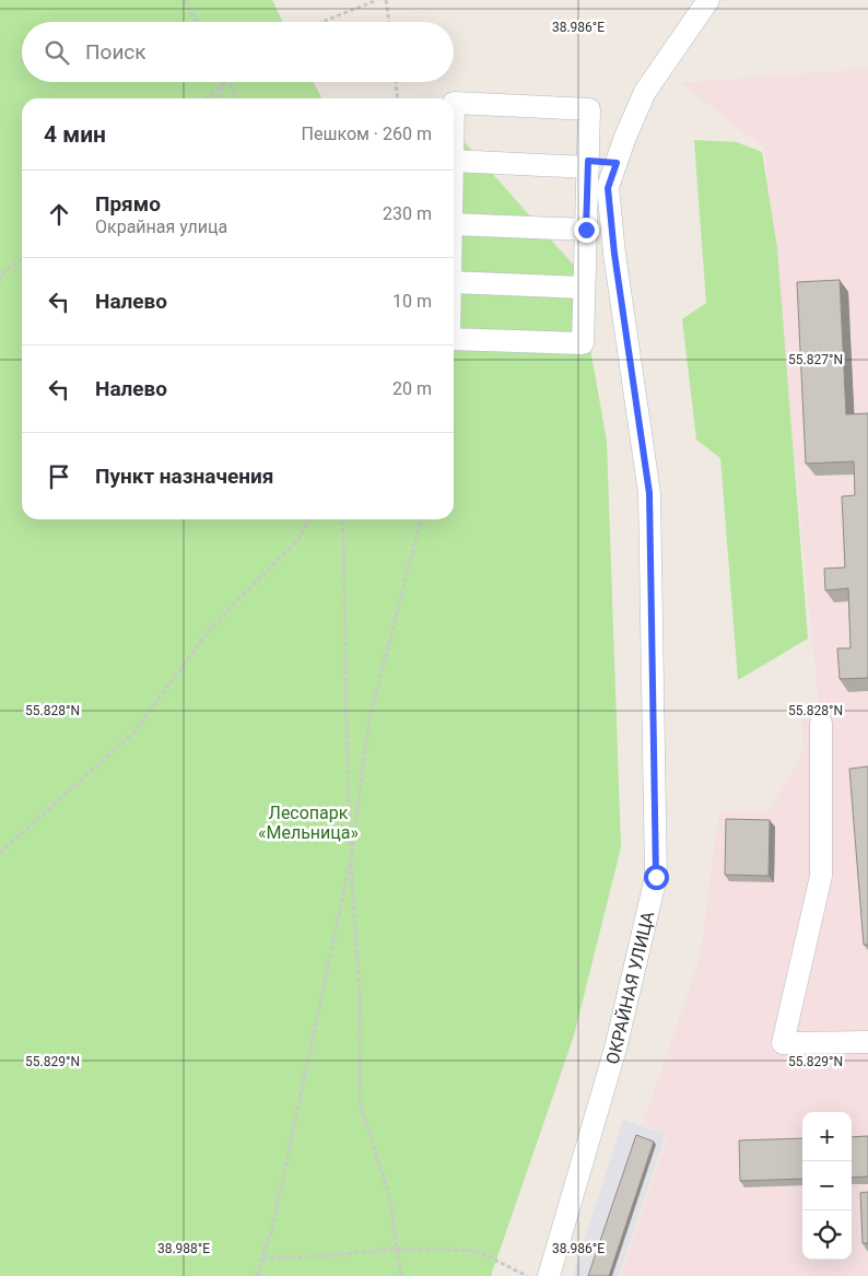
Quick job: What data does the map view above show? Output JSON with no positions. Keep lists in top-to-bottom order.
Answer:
{
  "streets": {
    "street": ["ОКРАЙНАЯ УЛИЦА"]
  },
  "parks": ["Лесопарк «Мельница»"],
  "page": {
    "search": "Поиск",
    "heading": ["4 мин", "Пешком · 260 m"],
    "list": [
      ["Прямо", "Окрайная улица", "230 m"],
      ["Налево", "10 m"],
      ["Налево", "20 m"],
      "Пункт назначения"
    ],
    "map_buttons": ["+", "−"]
  },
  "coordinates": [
    "38.986°E",
    "55.827°N",
    "55.828°N",
    "55.829°N",
    "38.988°E"
  ]
}
